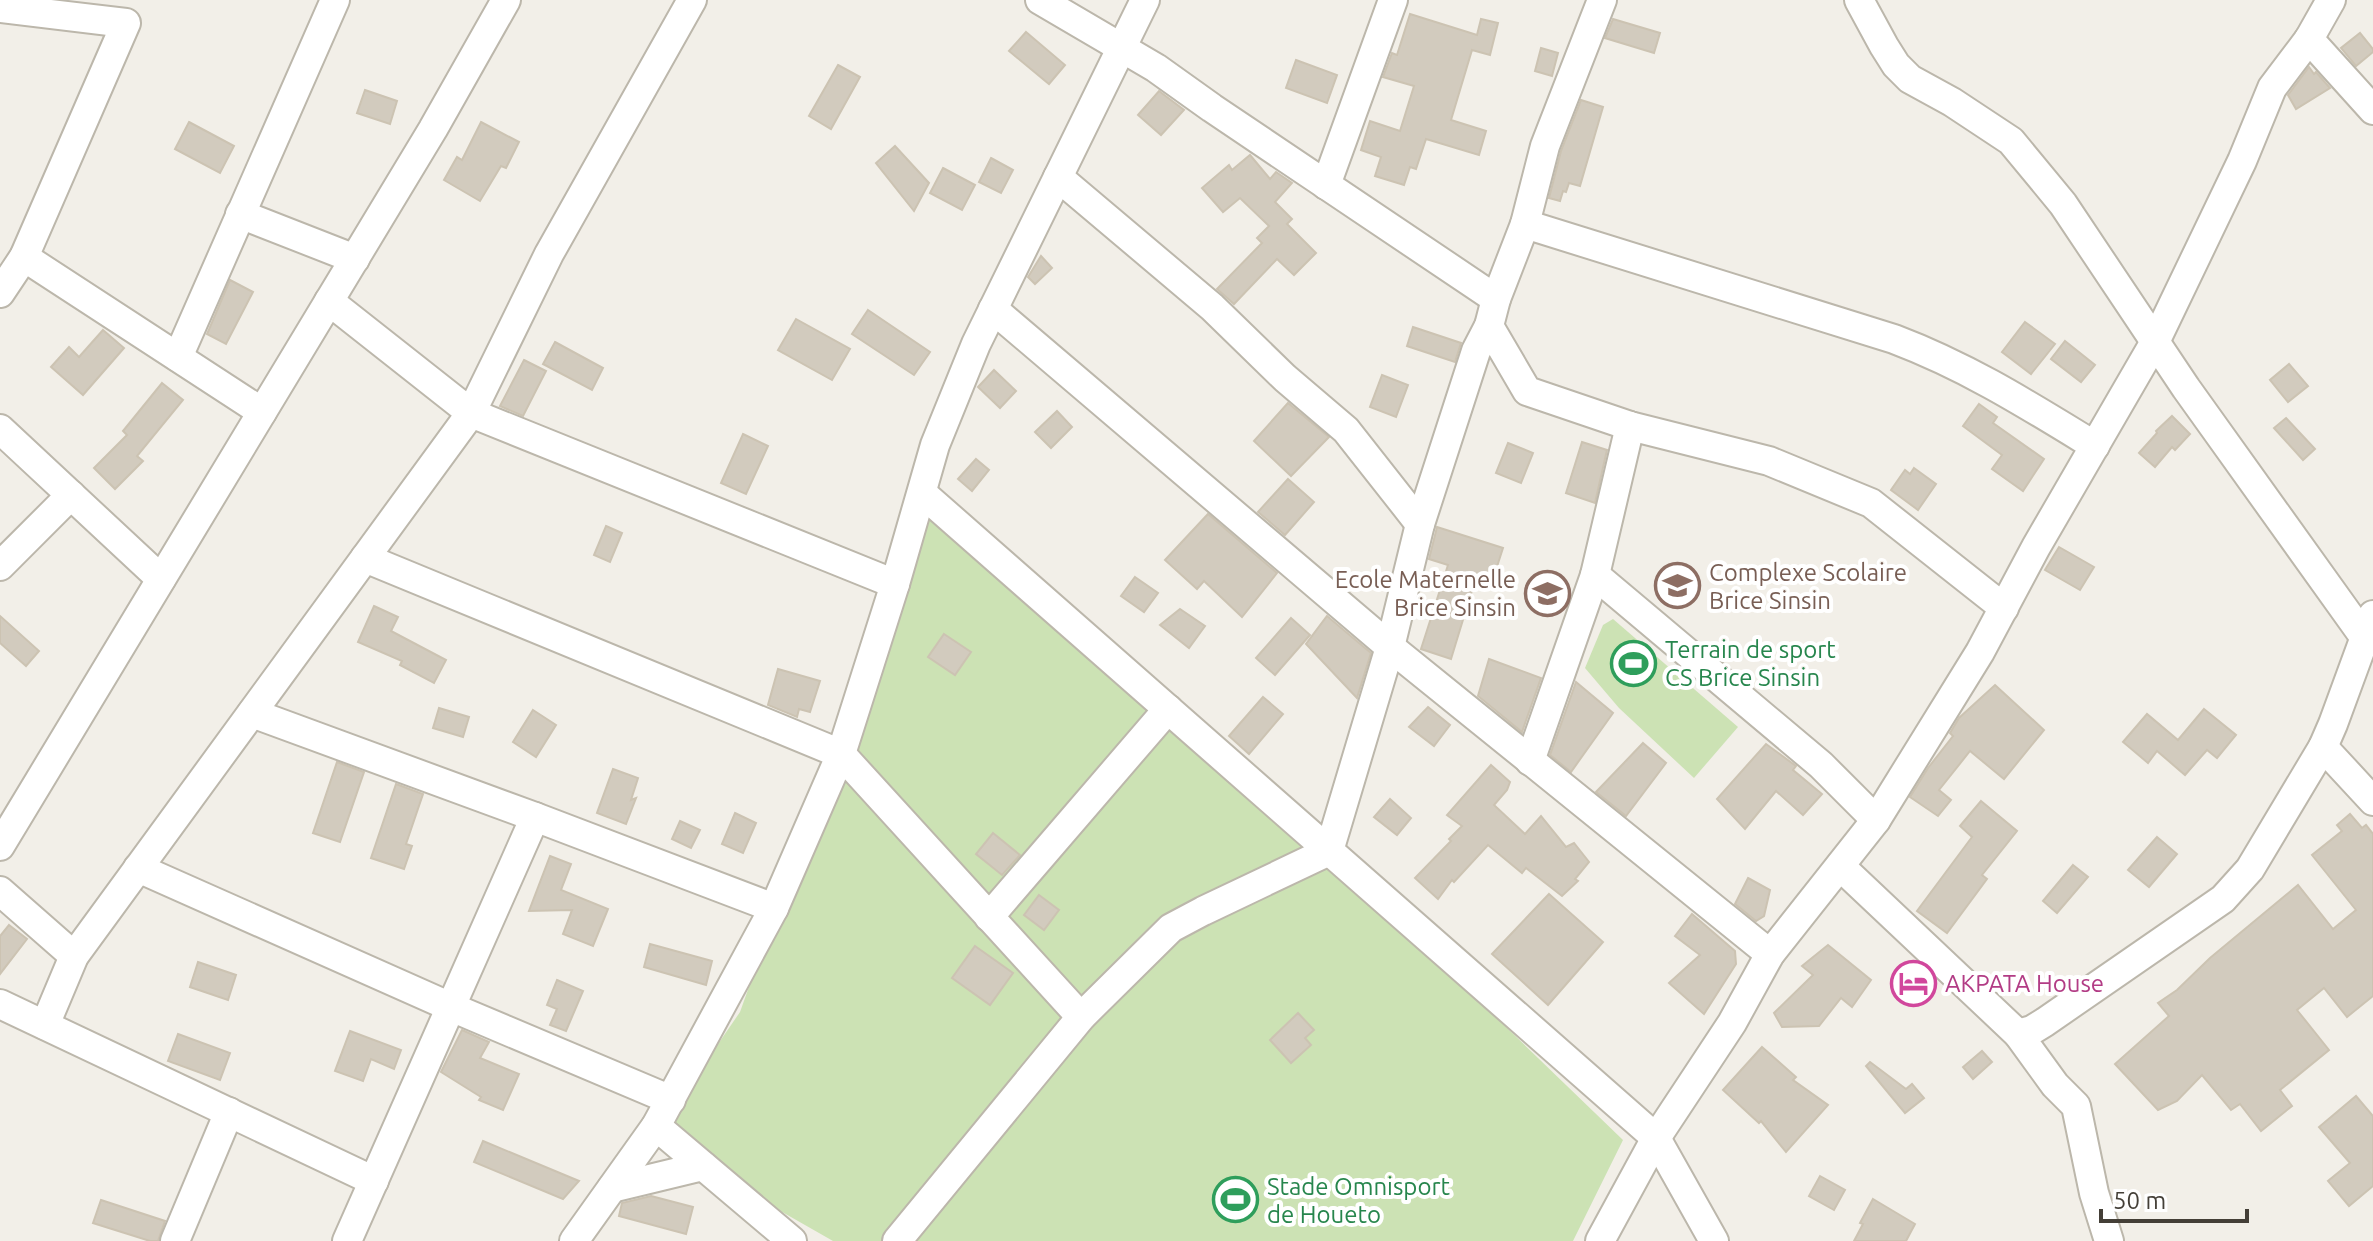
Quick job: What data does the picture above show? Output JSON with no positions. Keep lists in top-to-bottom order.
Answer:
{
  "places": {
    "school or university": ["Complexe Scolaire Brice Sinsin", "Ecole Maternelle Brice Sinsin"],
    "sports": ["Terrain de sport CS Brice Sinsin", "Stade Omnisport de Houeto"],
    "hotel": ["AKPATA House"]
  },
  "scale_bar": "50 m"
}
